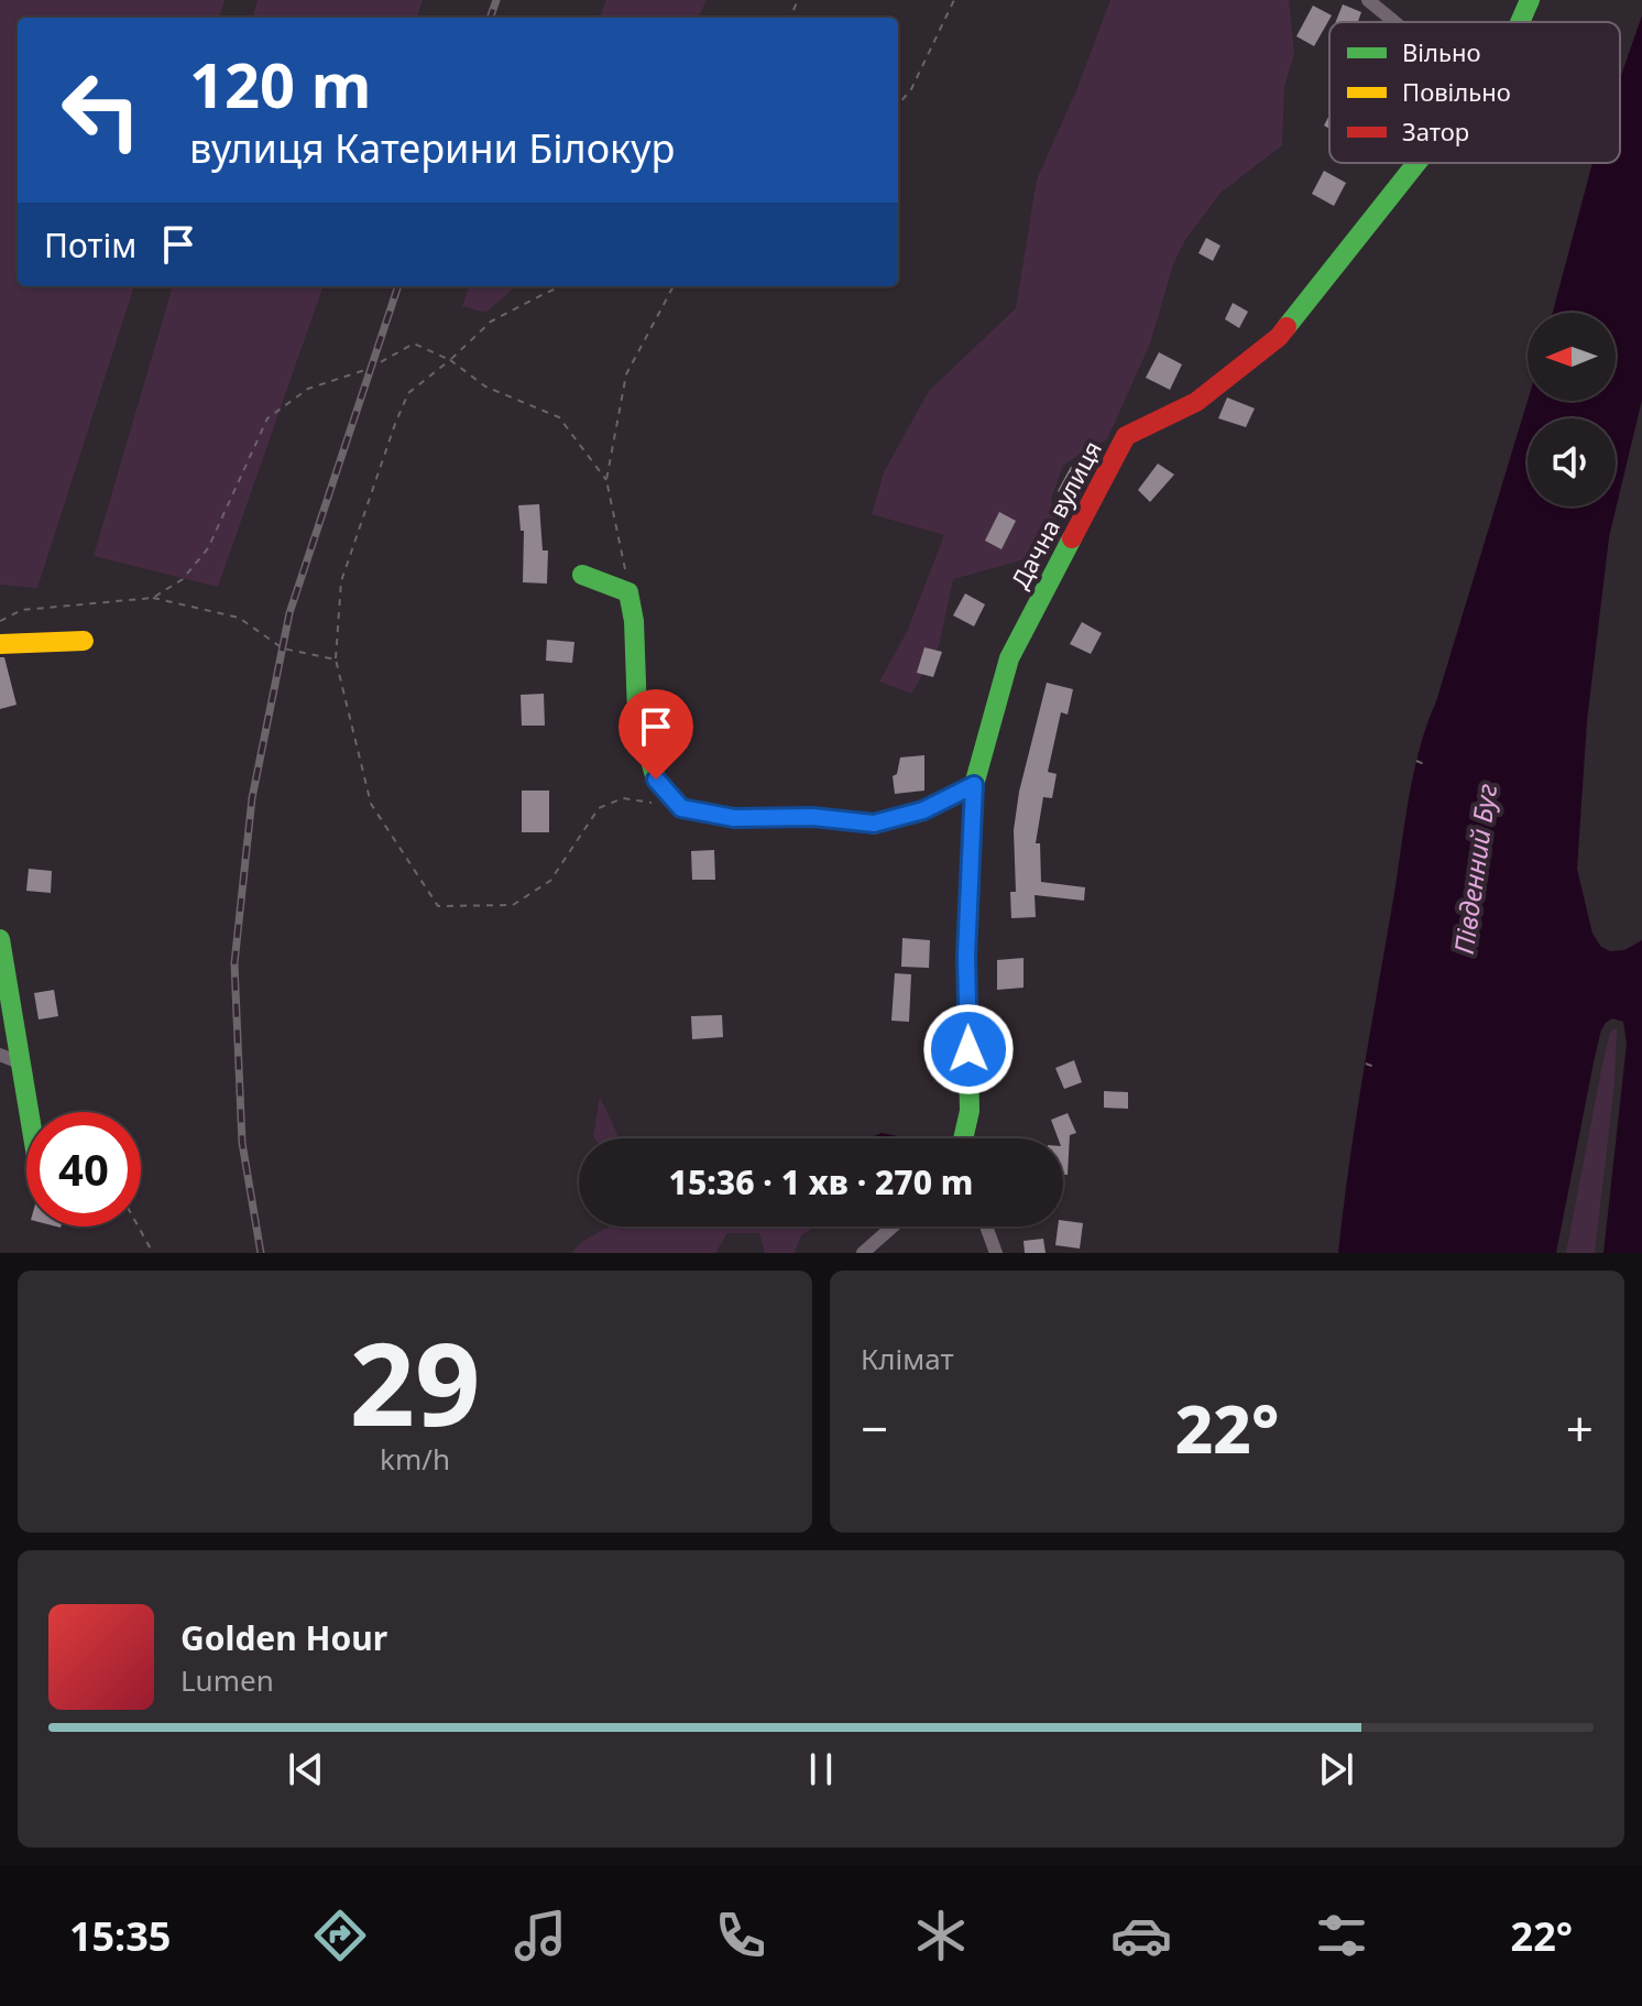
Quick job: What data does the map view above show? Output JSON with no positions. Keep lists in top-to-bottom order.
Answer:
{
  "streets": {
    "street": ["Дачна вулиця"]
  },
  "water": ["Південний Буг"],
  "legend": ["Вільно", "Повільно", "Затор"],
  "north": "left",
  "page": {
    "turn": ["120 m", "вулиця Катерини Білокур"],
    "then": "Потім",
    "limit": "40",
    "trip": "15:36 · 1 хв · 270 m",
    "tile": [
      ["29", "km/h"],
      "Клімат"
    ],
    "heat": ["−", "22°", "+"],
    "song": ["Golden Hour", "Lumen"],
    "tabs": ["15:35", "22°"]
  }
}
